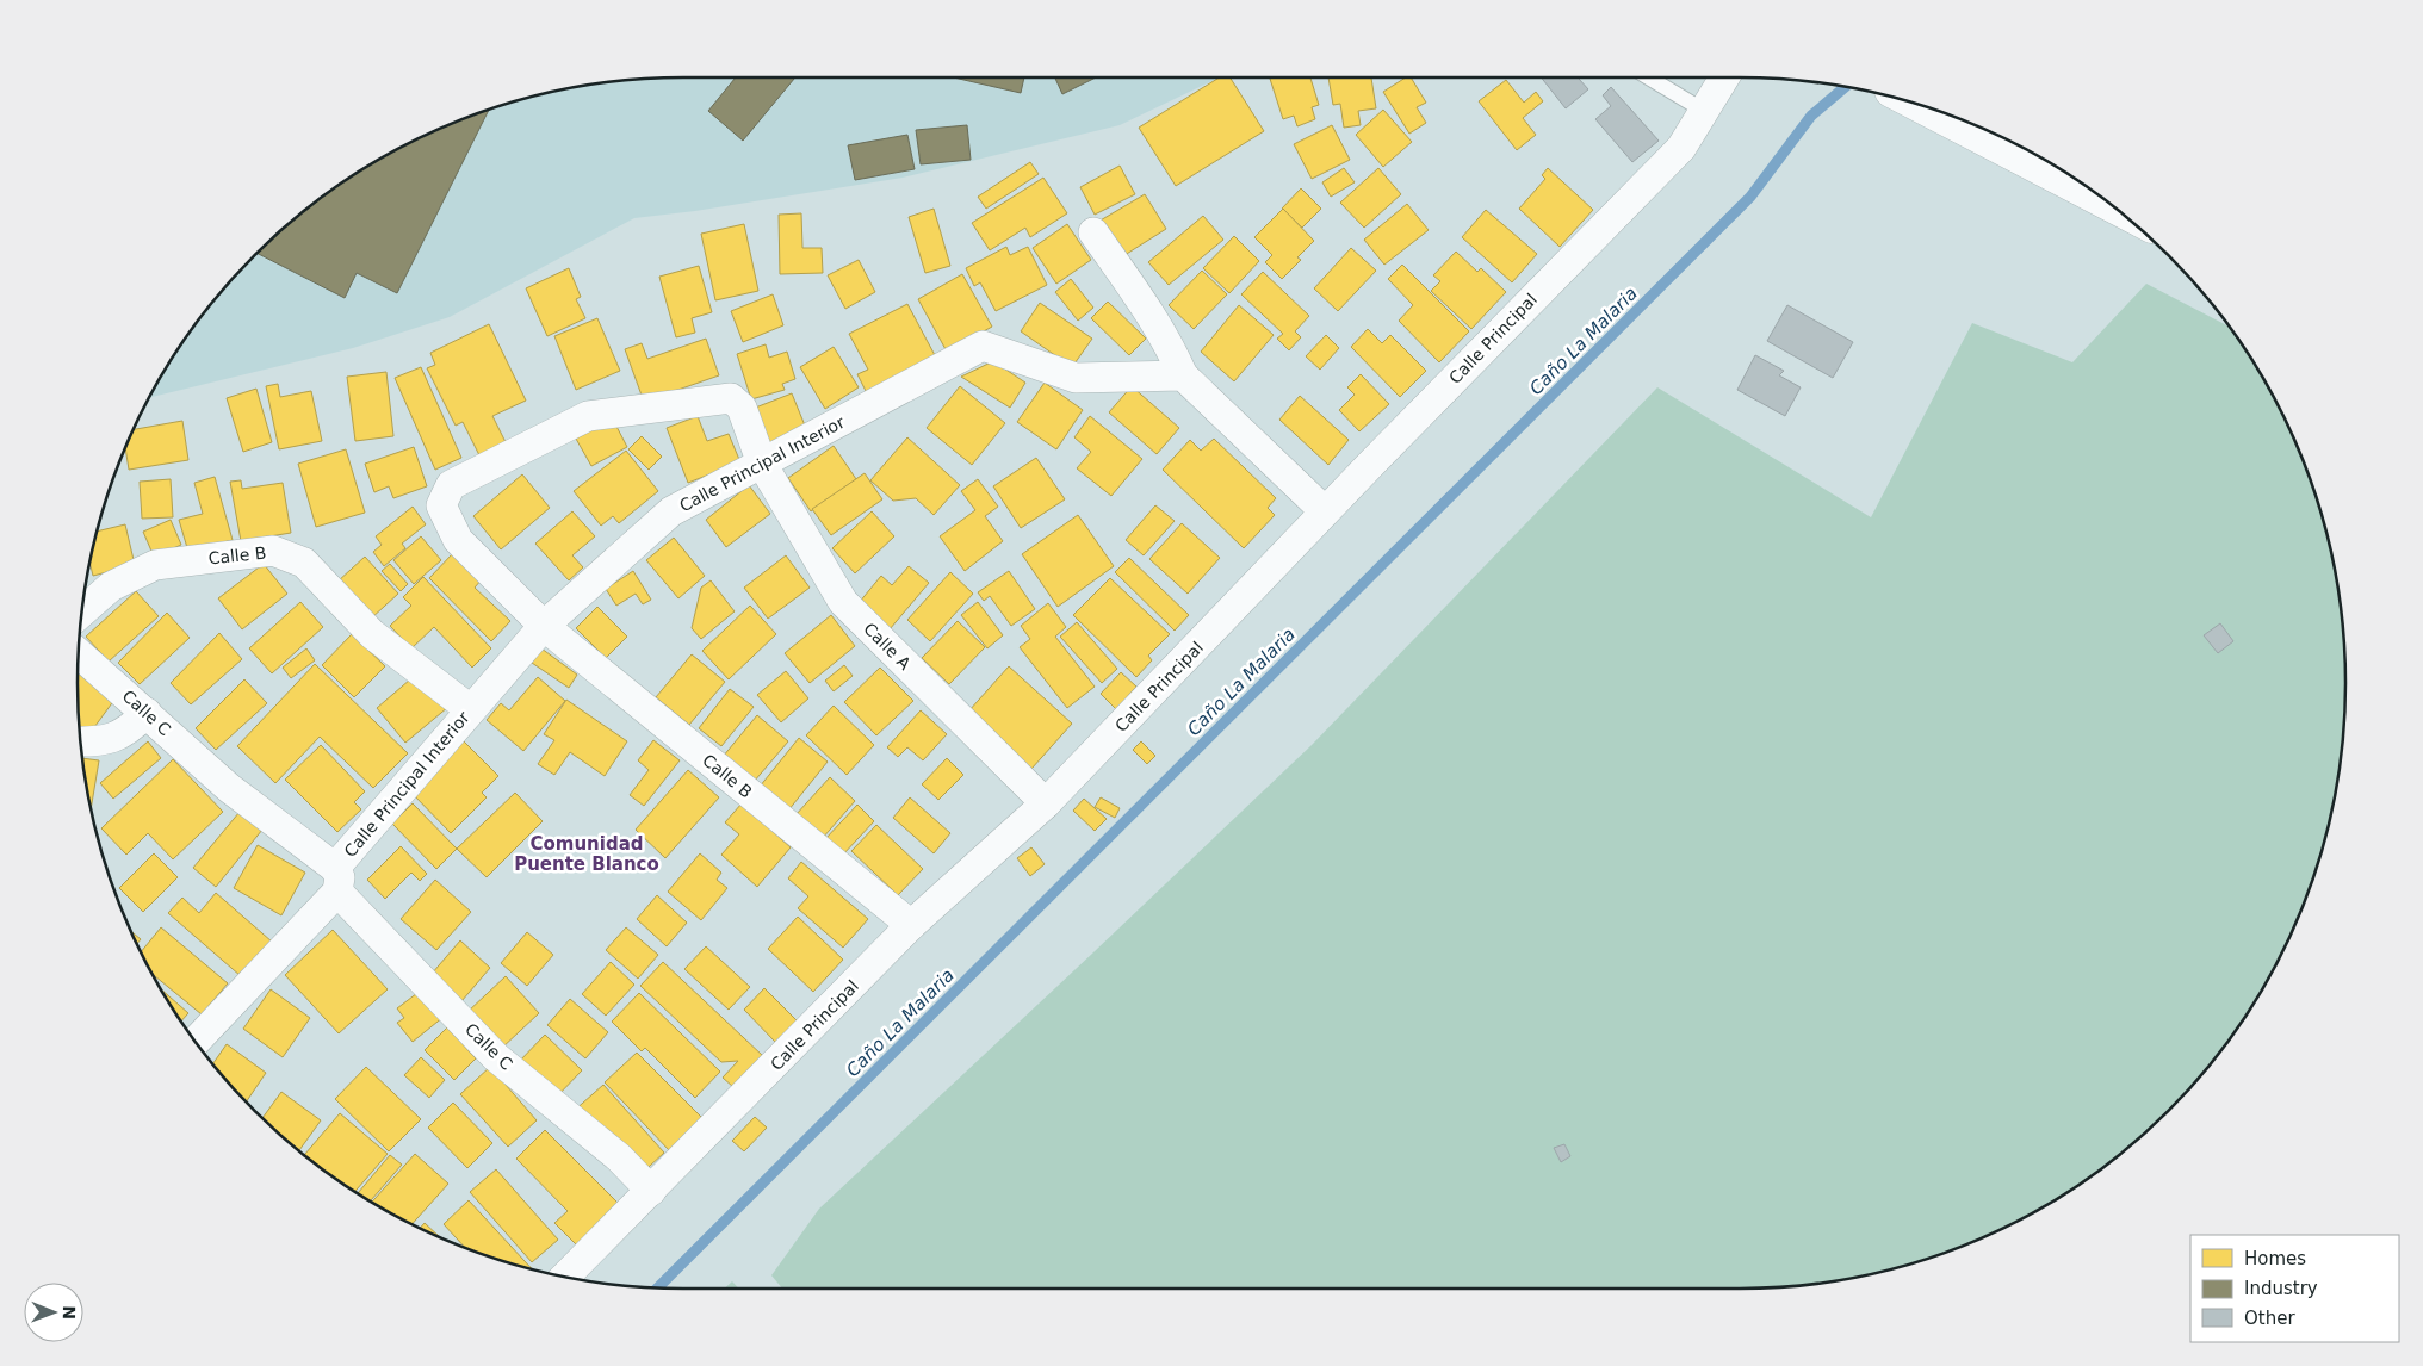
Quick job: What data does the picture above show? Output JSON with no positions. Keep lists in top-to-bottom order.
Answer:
{
  "streets": {
    "street": [
      "Calle Principal",
      "Calle Principal Interior",
      "Calle B",
      "Calle A",
      "Calle C"
    ]
  },
  "crossings": [
    ["Calle Principal", "Calle B"],
    ["Calle Principal", "Calle A"],
    ["Calle Principal", "Calle C"],
    ["Calle Principal Interior", "Calle B"],
    ["Calle Principal Interior", "Calle A"],
    ["Calle Principal Interior", "Calle C"],
    ["Calle B", "Calle A"]
  ],
  "districts": ["Comunidad Puente Blanco"],
  "water": ["Caño La Malaria"],
  "legend": ["Homes", "Industry", "Other"],
  "north": "right"
}
